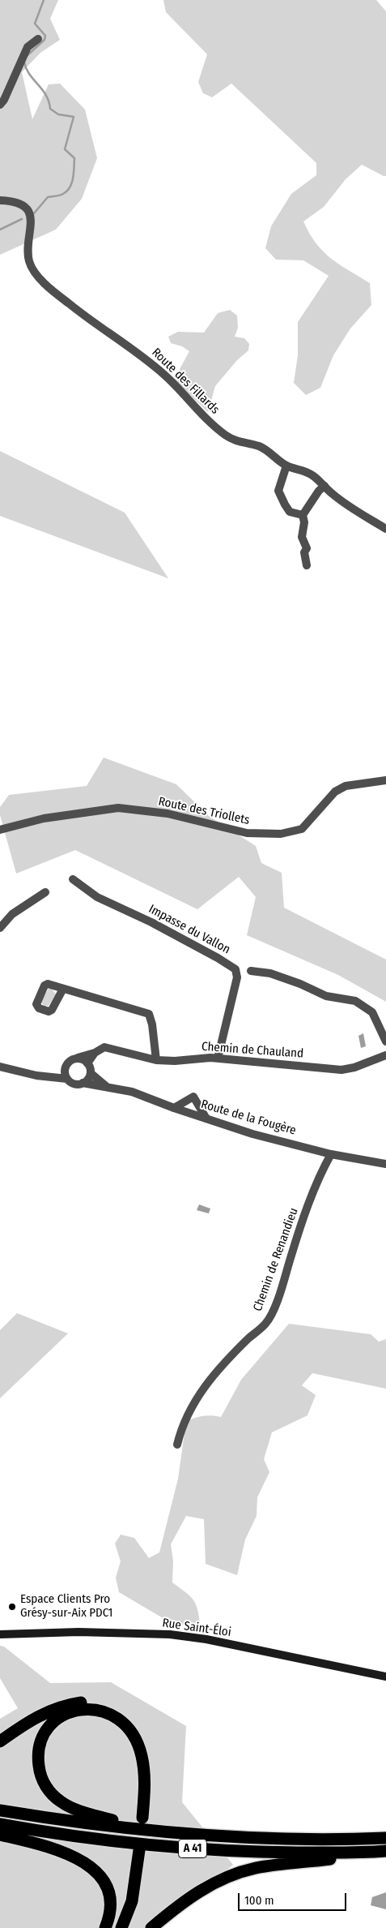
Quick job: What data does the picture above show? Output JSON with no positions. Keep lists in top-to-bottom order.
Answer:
{
  "streets": {
    "highway": ["A 41"],
    "main road": ["Rue Saint-Éloi"],
    "street": [
      "Route des Fillards",
      "Route des Triollets",
      "Impasse du Vallon",
      "Chemin de Chauland",
      "Route de la Fougère",
      "Chemin de Renandieu"
    ]
  },
  "crossings": [
    ["Impasse du Vallon", "Chemin de Chauland"],
    ["Chemin de Chauland", "Route de la Fougère"],
    ["Route de la Fougère", "Chemin de Renandieu"]
  ],
  "places": ["Espace Clients Pro Grésy-sur-Aix PDC1"],
  "scale_bar": "100 m"
}
